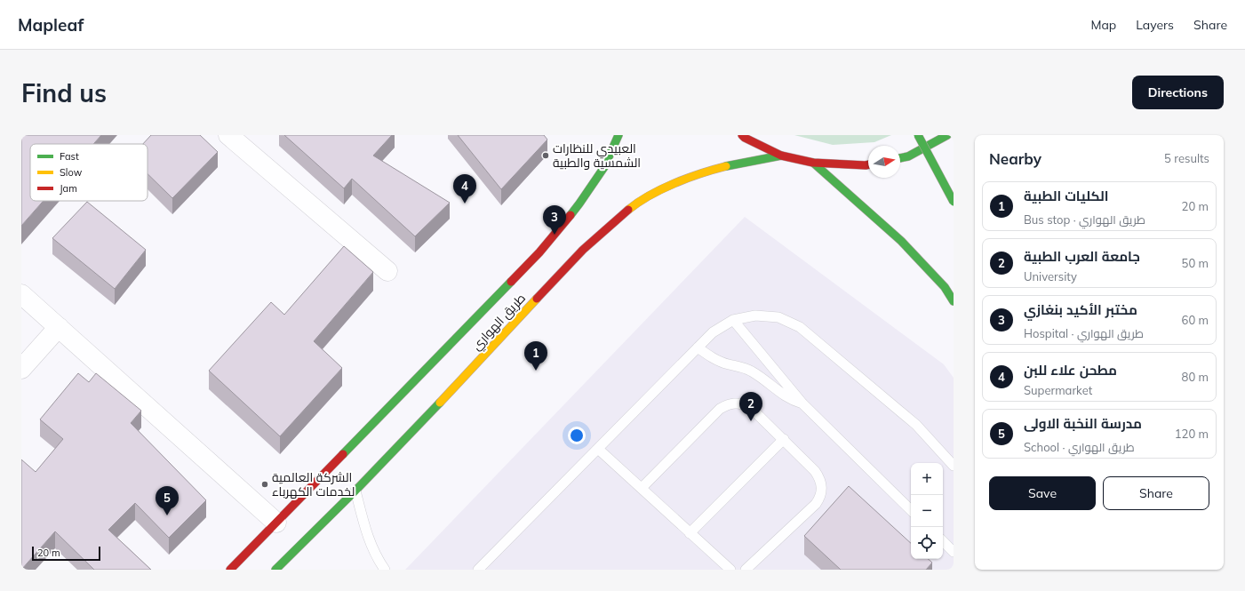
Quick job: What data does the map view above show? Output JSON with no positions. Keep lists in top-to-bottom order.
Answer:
{
  "streets": {
    "highway": ["طريق الهواري"]
  },
  "places": ["العبيدي للنظارات الشمسية والطبية", "الشركة العالمية لخدمات الكهرباء"],
  "legend": ["Fast", "Slow", "Jam"],
  "scale_bar": "20 m",
  "north": "right",
  "page": {
    "header": "Mapleaf",
    "nav": ["Map", "Layers", "Share"],
    "buttons": [
      "Directions",
      ["Save", "Share"]
    ],
    "title": "Find us",
    "heading": ["Nearby", "5 results"],
    "pins": [
      "4",
      "3",
      "1",
      "2",
      "5"
    ],
    "list": [
      {
        "mark": "1",
        "name": "الكليات الطبية",
        "note": "Bus stop · طريق الهواري",
        "value": "20 m"
      },
      {
        "mark": "2",
        "name": "جامعة العرب الطبية",
        "note": "University",
        "value": "50 m"
      },
      {
        "mark": "3",
        "name": "مختبر الأكيد بنغازي",
        "note": "Hospital · طريق الهواري",
        "value": "60 m"
      },
      {
        "mark": "4",
        "name": "مطحن علاء للبن",
        "note": "Supermarket",
        "value": "80 m"
      },
      {
        "mark": "5",
        "name": "مدرسة النخبة الاولى",
        "note": "School · طريق الهواري",
        "value": "120 m"
      }
    ],
    "map_buttons": ["+", "−"],
    "scale": "20 m"
  }
}
